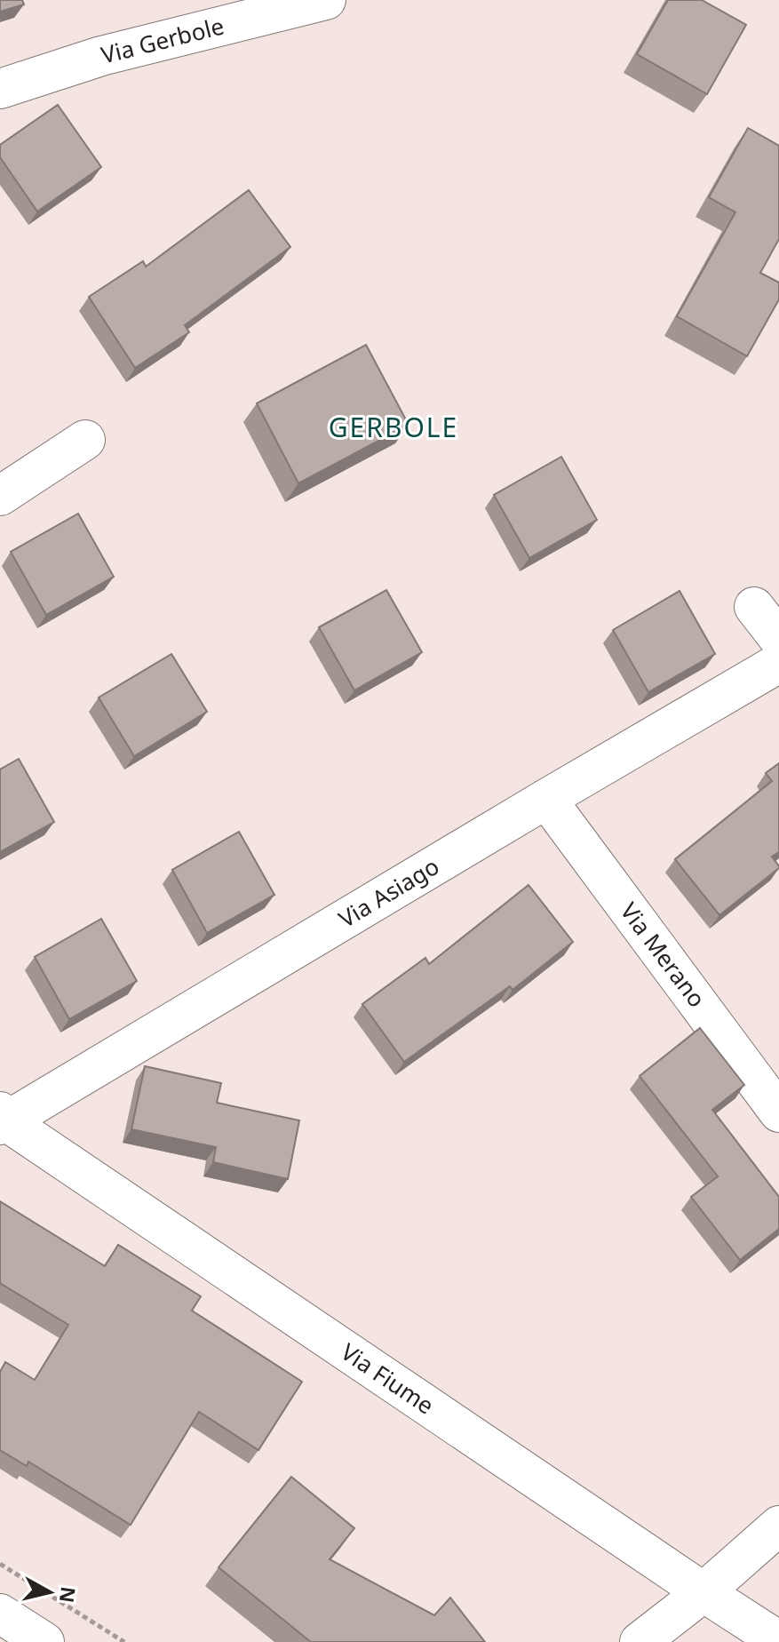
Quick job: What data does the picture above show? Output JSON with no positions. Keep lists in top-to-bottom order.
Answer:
{
  "streets": {
    "street": [
      "Via Gerbole",
      "Via Asiago",
      "Via Merano",
      "Via Fiume"
    ]
  },
  "crossings": [
    ["Via Asiago", "Via Merano"],
    ["Via Asiago", "Via Fiume"]
  ],
  "districts": ["GERBOLE"],
  "north": "right"
}
